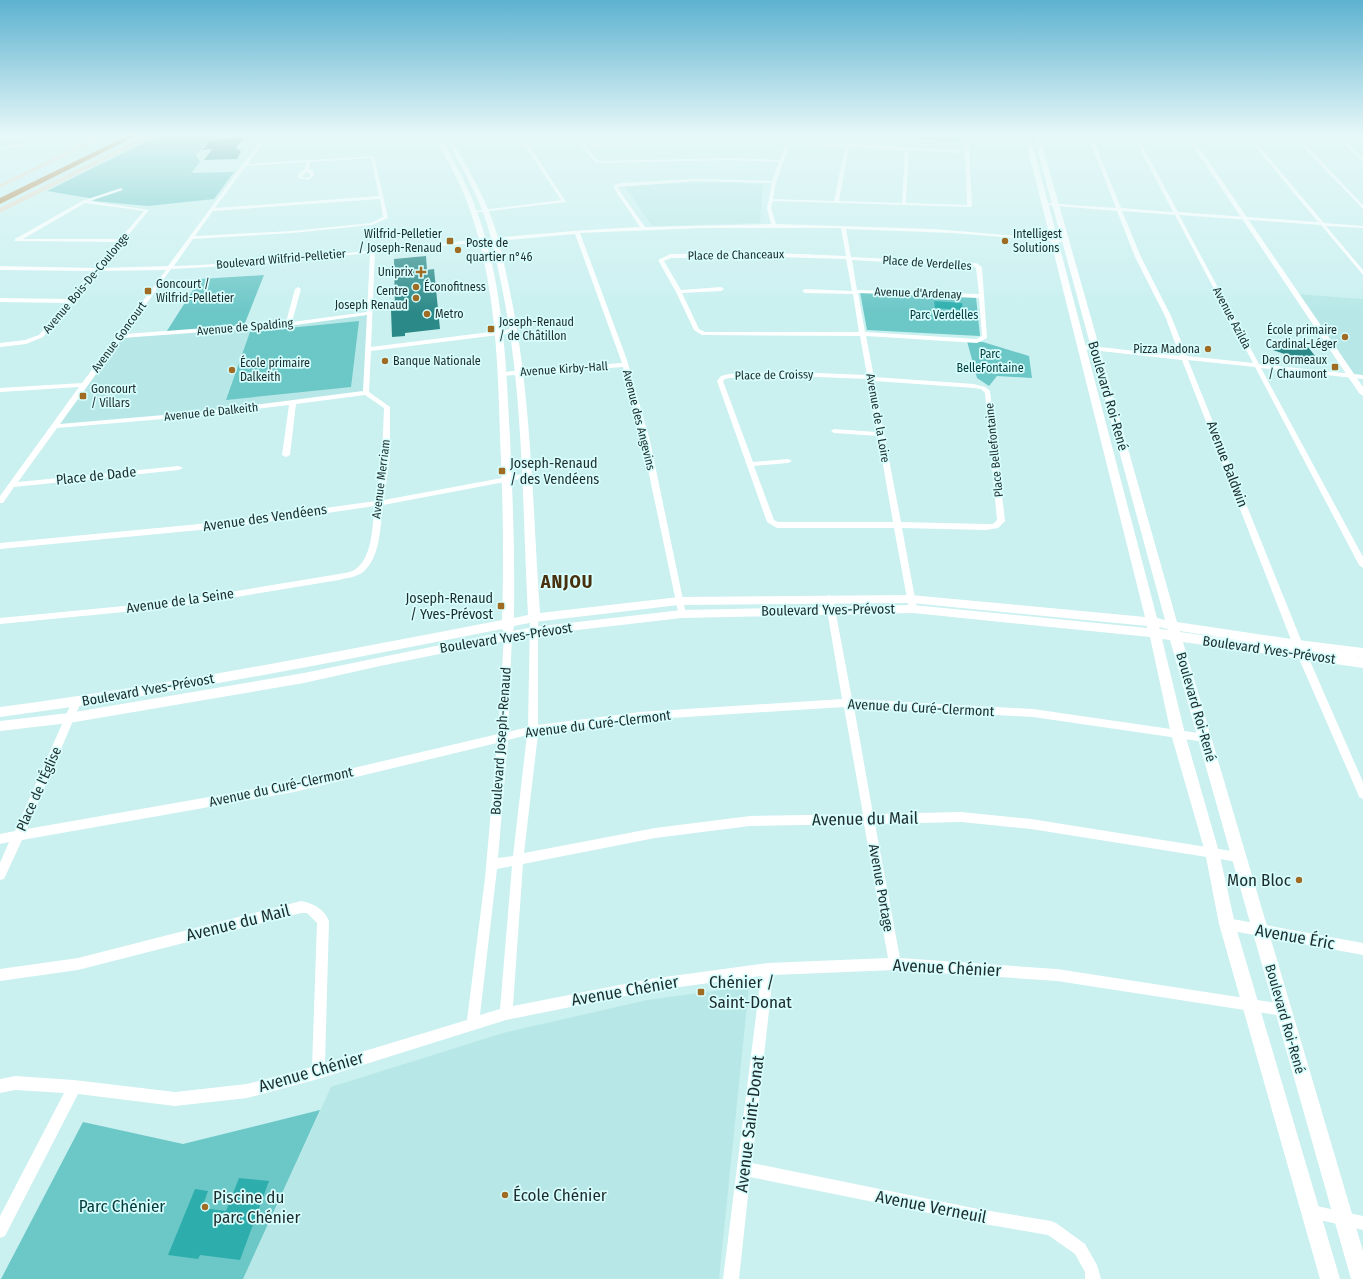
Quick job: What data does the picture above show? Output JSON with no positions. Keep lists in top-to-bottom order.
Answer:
{
  "streets": {
    "street": [
      "Place de Chanceaux",
      "Boulevard Wilfrid-Pelletier",
      "Place de Verdelles",
      "Avenue Bois-De-Coulonge",
      "Avenue d'Ardenay",
      "Avenue Azilda",
      "Avenue de Spalding",
      "Avenue Goncourt",
      "Avenue Kirby-Hall",
      "Place de Croissy",
      "Boulevard Roi-René",
      "Avenue de Dalkeith",
      "Avenue de la Loire",
      "Avenue des Angevins",
      "Place Bellefontaine",
      "Avenue Baldwin",
      "Place de Dade",
      "Avenue Merriam",
      "Avenue des Vendéens",
      "Avenue de la Seine",
      "Boulevard Yves-Prévost",
      "Avenue du Curé-Clermont",
      "Boulevard Joseph-Renaud",
      "Place de l'Église",
      "Avenue du Mail",
      "Avenue Portage",
      "Avenue Éric",
      "Avenue Chénier",
      "Avenue Saint-Donat",
      "Avenue Verneuil"
    ]
  },
  "crossings": [
    ["Place de Chanceaux", "Place de Verdelles"],
    ["Place de Chanceaux", "Avenue de la Loire"],
    ["Boulevard Wilfrid-Pelletier", "Avenue Bois-De-Coulonge"],
    ["Boulevard Wilfrid-Pelletier", "Avenue Goncourt"],
    ["Boulevard Wilfrid-Pelletier", "Boulevard Roi-René"],
    ["Boulevard Wilfrid-Pelletier", "Avenue de la Loire"],
    ["Boulevard Wilfrid-Pelletier", "Avenue des Angevins"],
    ["Boulevard Wilfrid-Pelletier", "Boulevard Joseph-Renaud"],
    ["Place de Verdelles", "Avenue d'Ardenay"],
    ["Place de Verdelles", "Avenue de la Loire"],
    ["Avenue d'Ardenay", "Avenue de la Loire"],
    ["Avenue de Spalding", "Avenue Goncourt"],
    ["Avenue Goncourt", "Avenue de Dalkeith"],
    ["Avenue Goncourt", "Place de Dade"],
    ["Avenue Kirby-Hall", "Avenue des Angevins"],
    ["Avenue Kirby-Hall", "Boulevard Joseph-Renaud"],
    ["Place de Croissy", "Avenue de la Loire"],
    ["Place de Croissy", "Place Bellefontaine"],
    ["Boulevard Roi-René", "Boulevard Yves-Prévost"],
    ["Boulevard Roi-René", "Avenue du Curé-Clermont"],
    ["Boulevard Roi-René", "Avenue du Mail"],
    ["Boulevard Roi-René", "Avenue Éric"],
    ["Boulevard Roi-René", "Avenue Chénier"],
    ["Avenue de Dalkeith", "Avenue Merriam"],
    ["Avenue de la Loire", "Place Bellefontaine"],
    ["Avenue de la Loire", "Boulevard Yves-Prévost"],
    ["Avenue des Angevins", "Boulevard Yves-Prévost"],
    ["Avenue Baldwin", "Boulevard Yves-Prévost"],
    ["Avenue Merriam", "Avenue des Vendéens"],
    ["Avenue Merriam", "Avenue de la Seine"],
    ["Avenue des Vendéens", "Boulevard Joseph-Renaud"],
    ["Boulevard Yves-Prévost", "Boulevard Joseph-Renaud"],
    ["Boulevard Yves-Prévost", "Place de l'Église"],
    ["Boulevard Yves-Prévost", "Avenue Portage"],
    ["Avenue du Curé-Clermont", "Boulevard Joseph-Renaud"],
    ["Avenue du Curé-Clermont", "Place de l'Église"],
    ["Avenue du Curé-Clermont", "Avenue Portage"],
    ["Boulevard Joseph-Renaud", "Avenue du Mail"],
    ["Boulevard Joseph-Renaud", "Avenue Chénier"],
    ["Avenue du Mail", "Avenue Portage"],
    ["Avenue du Mail", "Avenue Chénier"],
    ["Avenue Portage", "Avenue Chénier"],
    ["Avenue Chénier", "Avenue Saint-Donat"],
    ["Avenue Saint-Donat", "Avenue Verneuil"]
  ],
  "districts": ["ANJOU"],
  "parks": ["Parc Verdelles", "Parc BelleFontaine", "Parc Chénier"],
  "places": {
    "transit": [
      "Wilfrid-Pelletier / Joseph-Renaud",
      "Goncourt / Wilfrid-Pelletier",
      "Joseph-Renaud / de Châtillon",
      "Des Ormeaux / Chaumont",
      "Goncourt / Villars",
      "Joseph-Renaud / des Vendéens",
      "Joseph-Renaud / Yves-Prévost",
      "Chénier / Saint-Donat"
    ],
    "other": [
      "Intelligest Solutions",
      "Poste de quartier n°46",
      "Éconofitness",
      "Centre Joseph Renaud",
      "Metro",
      "École primaire Cardinal-Léger",
      "Pizza Madona",
      "Banque Nationale",
      "École primaire Dalkeith",
      "Mon Bloc",
      "École Chénier",
      "Piscine du parc Chénier"
    ],
    "health": ["Uniprix"]
  }
}
